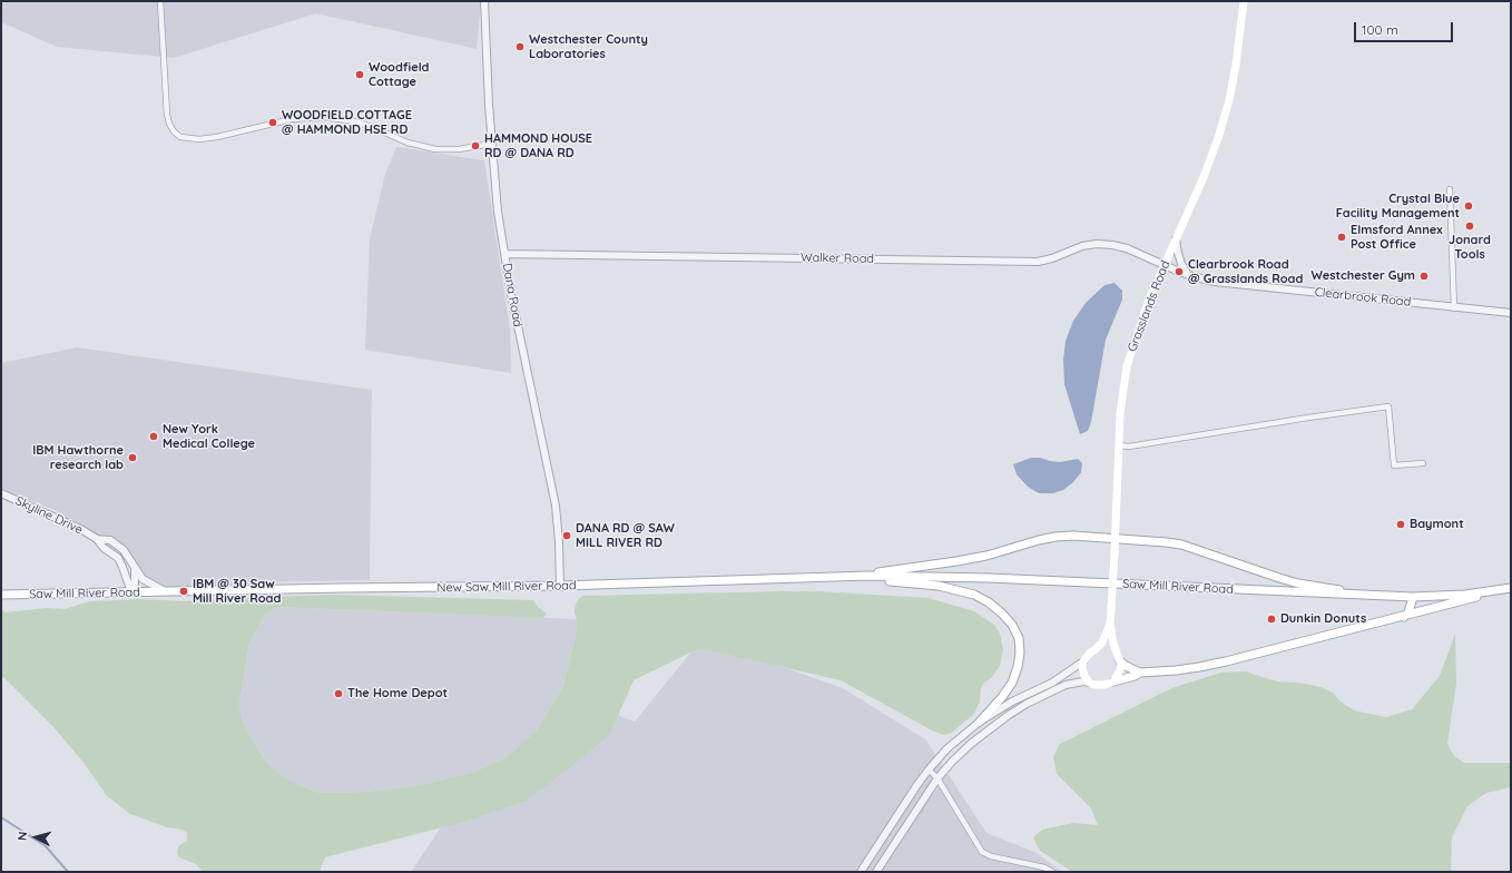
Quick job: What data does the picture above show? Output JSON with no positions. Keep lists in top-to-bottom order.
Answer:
{
  "streets": {
    "main road": ["Grasslands Road", "New Saw Mill River Road", "Saw Mill River Road"],
    "street": [
      "Walker Road",
      "Dana Road",
      "Clearbrook Road",
      "Skyline Drive"
    ]
  },
  "crossings": [
    ["Walker Road", "Dana Road"],
    ["Walker Road", "Clearbrook Road"],
    ["Walker Road", "Grasslands Road"],
    ["Dana Road", "New Saw Mill River Road"],
    ["Clearbrook Road", "Grasslands Road"],
    ["Skyline Drive", "New Saw Mill River Road"],
    ["Skyline Drive", "Saw Mill River Road"],
    ["New Saw Mill River Road", "Saw Mill River Road"]
  ],
  "places": [
    "Westchester County Laboratories",
    "Woodfield Cottage",
    "WOODFIELD COTTAGE @ HAMMOND HSE RD",
    "HAMMOND HOUSE RD @ DANA RD",
    "Crystal Blue Facility Management",
    "Jonard Tools",
    "Elmsford Annex Post Office",
    "Clearbrook Road @ Grasslands Road",
    "Westchester Gym",
    "New York Medical College",
    "IBM Hawthorne research lab",
    "Baymont",
    "DANA RD @ SAW MILL RIVER RD",
    "IBM @ 30 Saw Mill River Road",
    "Dunkin Donuts",
    "The Home Depot"
  ],
  "scale_bar": "100 m",
  "north": "left"
}
